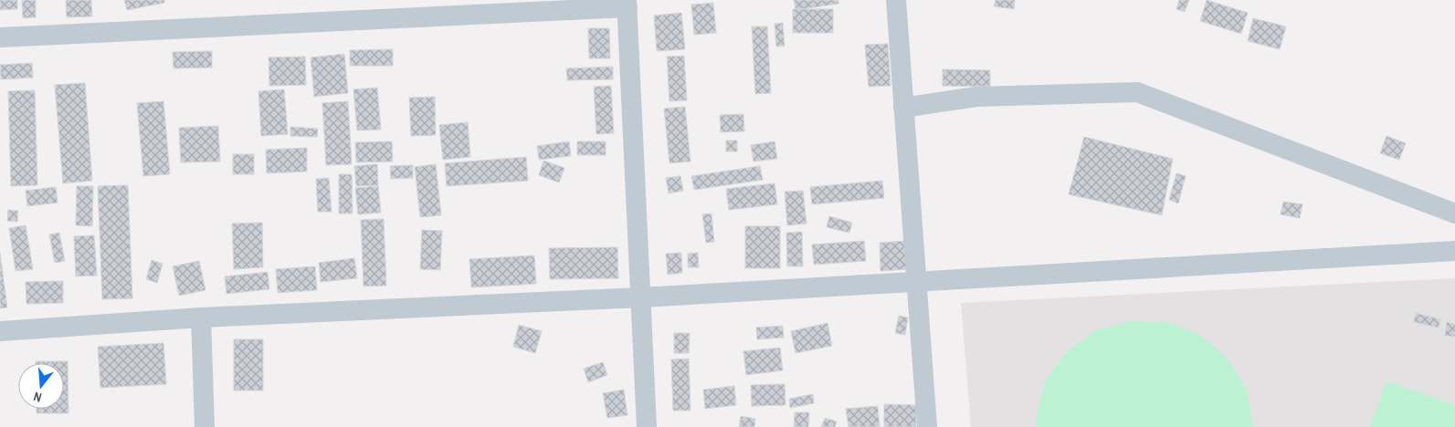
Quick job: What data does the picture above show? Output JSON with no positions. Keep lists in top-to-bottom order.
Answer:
{
  "north": "bottom"
}
